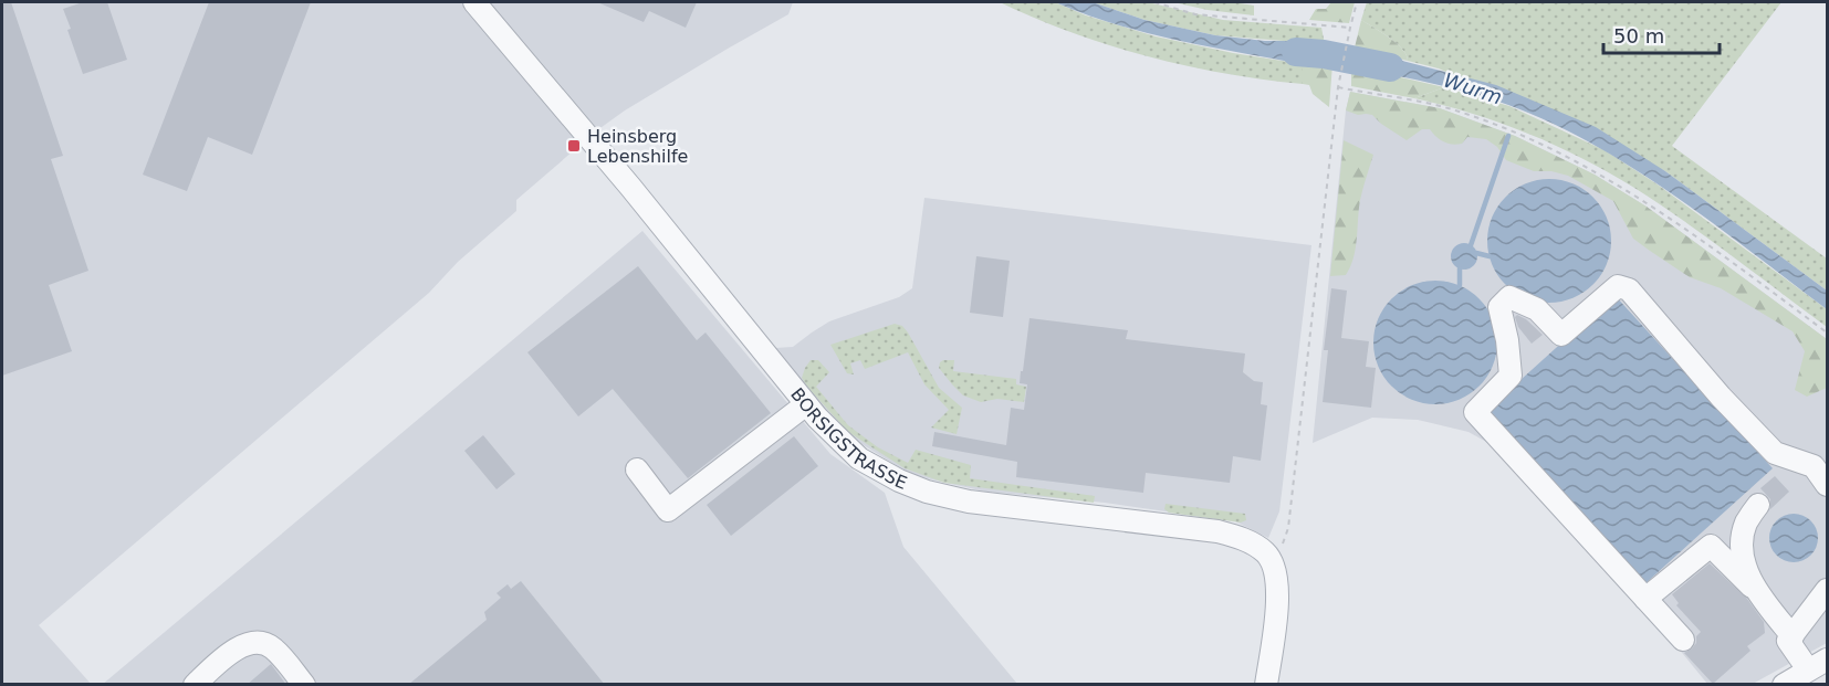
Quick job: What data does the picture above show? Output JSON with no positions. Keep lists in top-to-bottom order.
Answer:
{
  "streets": {
    "street": ["BORSIGSTRASSE"]
  },
  "water": ["Wurm"],
  "places": {
    "transit": ["Heinsberg Lebenshilfe"]
  },
  "scale_bar": "50 m"
}
